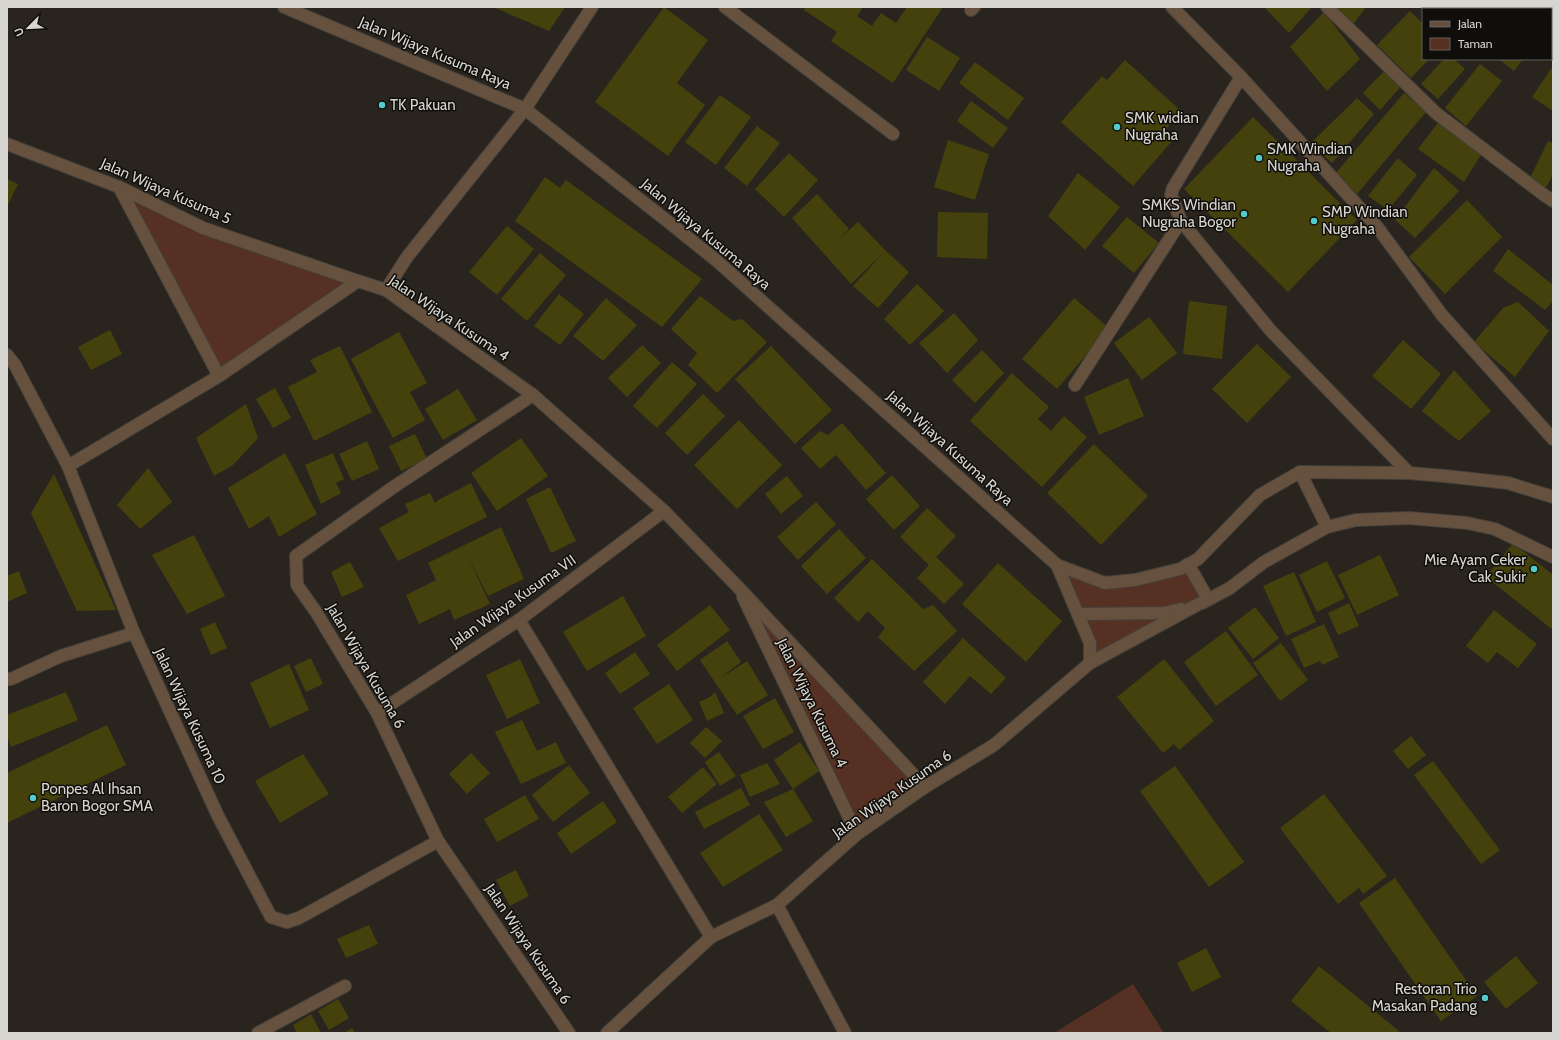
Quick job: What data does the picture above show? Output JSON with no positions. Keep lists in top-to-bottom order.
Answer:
{
  "streets": {
    "street": [
      "Jalan Wijaya Kusuma Raya",
      "Jalan Wijaya Kusuma 5",
      "Jalan Wijaya Kusuma 4",
      "Jalan Wijaya Kusuma VII",
      "Jalan Wijaya Kusuma 6",
      "Jalan Wijaya Kusuma 10"
    ]
  },
  "crossings": [
    ["Jalan Wijaya Kusuma Raya", "Jalan Wijaya Kusuma 6"],
    ["Jalan Wijaya Kusuma 5", "Jalan Wijaya Kusuma 4"],
    ["Jalan Wijaya Kusuma 4", "Jalan Wijaya Kusuma VII"],
    ["Jalan Wijaya Kusuma 4", "Jalan Wijaya Kusuma 6"],
    ["Jalan Wijaya Kusuma VII", "Jalan Wijaya Kusuma 6"],
    ["Jalan Wijaya Kusuma 6", "Jalan Wijaya Kusuma 10"]
  ],
  "places": [
    "TK Pakuan",
    "SMK widian Nugraha",
    "SMK Windian Nugraha",
    "SMKS Windian Nugraha Bogor",
    "SMP Windian Nugraha",
    "Mie Ayam Ceker Cak Sukir",
    "Ponpes Al Ihsan Baron Bogor SMA",
    "Restoran Trio Masakan Padang"
  ],
  "legend": ["Jalan", "Taman"],
  "north": "bottom left"
}
